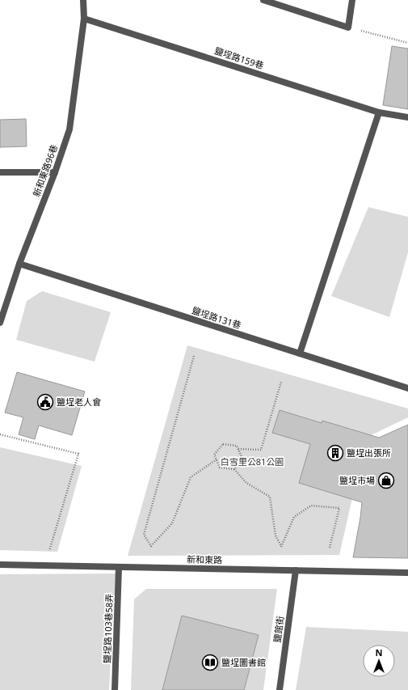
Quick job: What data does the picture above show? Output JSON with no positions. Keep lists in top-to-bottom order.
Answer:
{
  "streets": {
    "street": [
      "鹽埕路159巷",
      "新和東路96巷",
      "鹽埕路131巷",
      "新和東路",
      "鹽埕路103巷58弄",
      "鹽館街"
    ]
  },
  "crossings": [
    ["鹽埕路159巷", "新和東路96巷"],
    ["新和東路96巷", "鹽埕路131巷"],
    ["新和東路", "鹽埕路103巷58弄"],
    ["新和東路", "鹽館街"]
  ],
  "parks": ["白雪里公81公園"],
  "places": {
    "public building": ["鹽埕老人會"],
    "building": ["鹽埕出張所"],
    "shop": ["鹽埕市場"],
    "library": ["鹽埕圖書館"]
  },
  "north": "top"
}
